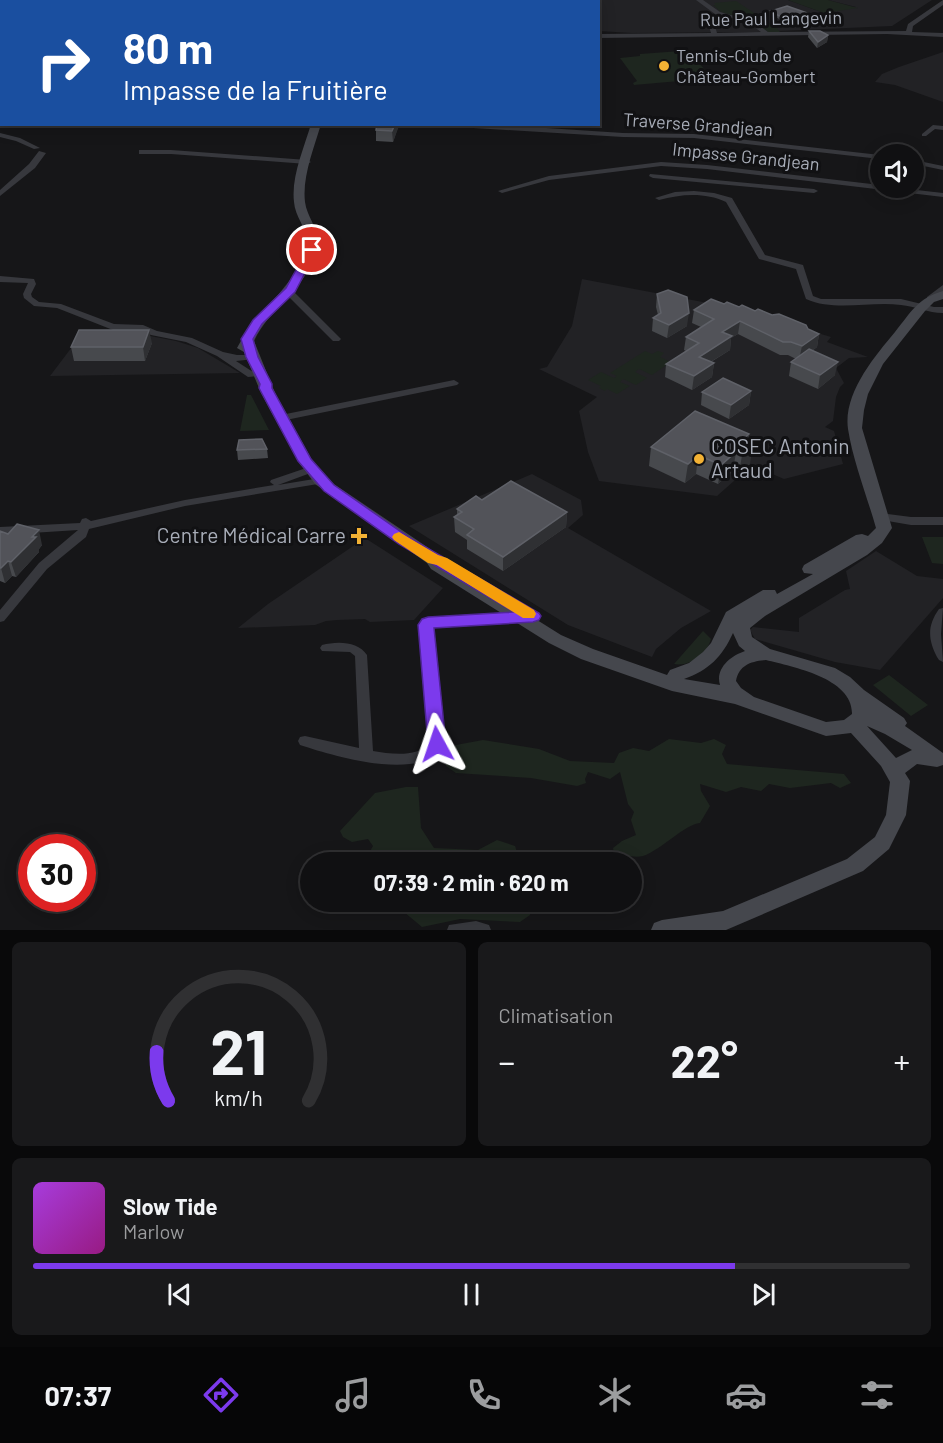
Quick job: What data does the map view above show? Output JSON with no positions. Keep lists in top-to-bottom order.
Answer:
{
  "streets": {
    "street": ["Rue Paul Langevin", "Traverse Grandjean", "Impasse Grandjean"]
  },
  "places": {
    "other": ["Tennis-Club de Château-Gombert", "COSEC Antonin Artaud"],
    "health": ["Centre Médical Carre"]
  },
  "page": {
    "turn": ["80 m", "Impasse de la Fruitière"],
    "limit": "30",
    "trip": "07:39 · 2 min · 620 m",
    "tile": "Climatisation",
    "heat": ["−", "22°", "+"],
    "song": ["Slow Tide", "Marlow"],
    "tabs": "07:37",
    "gauge": ["21", "km/h"]
  }
}
